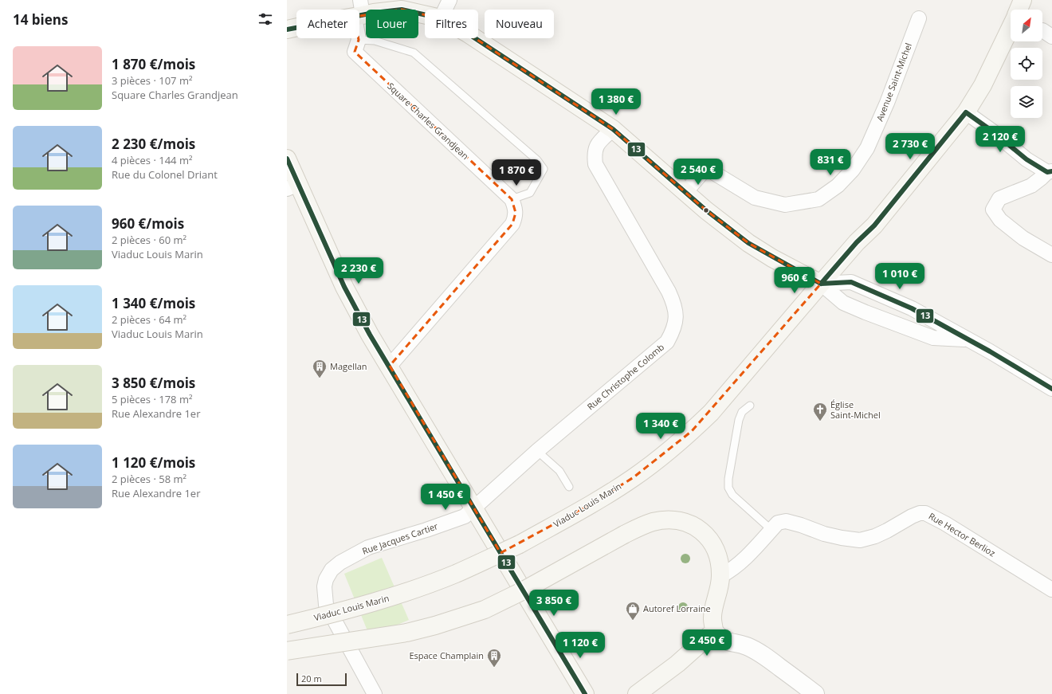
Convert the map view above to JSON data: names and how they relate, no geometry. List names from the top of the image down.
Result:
{
  "streets": {
    "main road": ["Viaduc Louis Marin"],
    "street": [
      "Avenue Saint-Michel",
      "Square Charles Grandjean",
      "Rue Christophe Colomb",
      "Rue Hector Berlioz",
      "Rue Jacques Cartier"
    ]
  },
  "crossings": [
    ["Rue Christophe Colomb", "Rue Jacques Cartier"]
  ],
  "places": {
    "building": ["Magellan", "Espace Champlain"],
    "church": ["Église Saint-Michel"],
    "shop": ["Autoref Lorraine"]
  },
  "lines": ["transit line 13"],
  "scale_bar": "20 m",
  "north": "top right",
  "page": {
    "heading": "14 biens",
    "chip": [
      "Acheter",
      "Louer",
      "Filtres",
      "Nouveau"
    ],
    "list": [
      {
        "name": "1 870 €/mois",
        "note": "3 pièces · 107 m² · Square Charles Grandjean"
      },
      {
        "name": "2 230 €/mois",
        "note": "4 pièces · 144 m² · Rue du Colonel Driant"
      },
      {
        "name": "960 €/mois",
        "note": "2 pièces · 60 m² · Viaduc Louis Marin"
      },
      {
        "name": "1 340 €/mois",
        "note": "2 pièces · 64 m² · Viaduc Louis Marin"
      },
      {
        "name": "3 850 €/mois",
        "note": "5 pièces · 178 m² · Rue Alexandre 1er"
      },
      {
        "name": "1 120 €/mois",
        "note": "2 pièces · 58 m² · Rue Alexandre 1er"
      }
    ],
    "price": [
      "1 380 €",
      "2 120 €",
      "2 730 €",
      "831 €",
      "2 540 €",
      "1 870 €",
      "2 230 €",
      "1 010 €",
      "960 €",
      "1 340 €",
      "1 450 €",
      "3 850 €",
      "2 450 €",
      "1 120 €"
    ],
    "scale": "20 m"
  }
}
